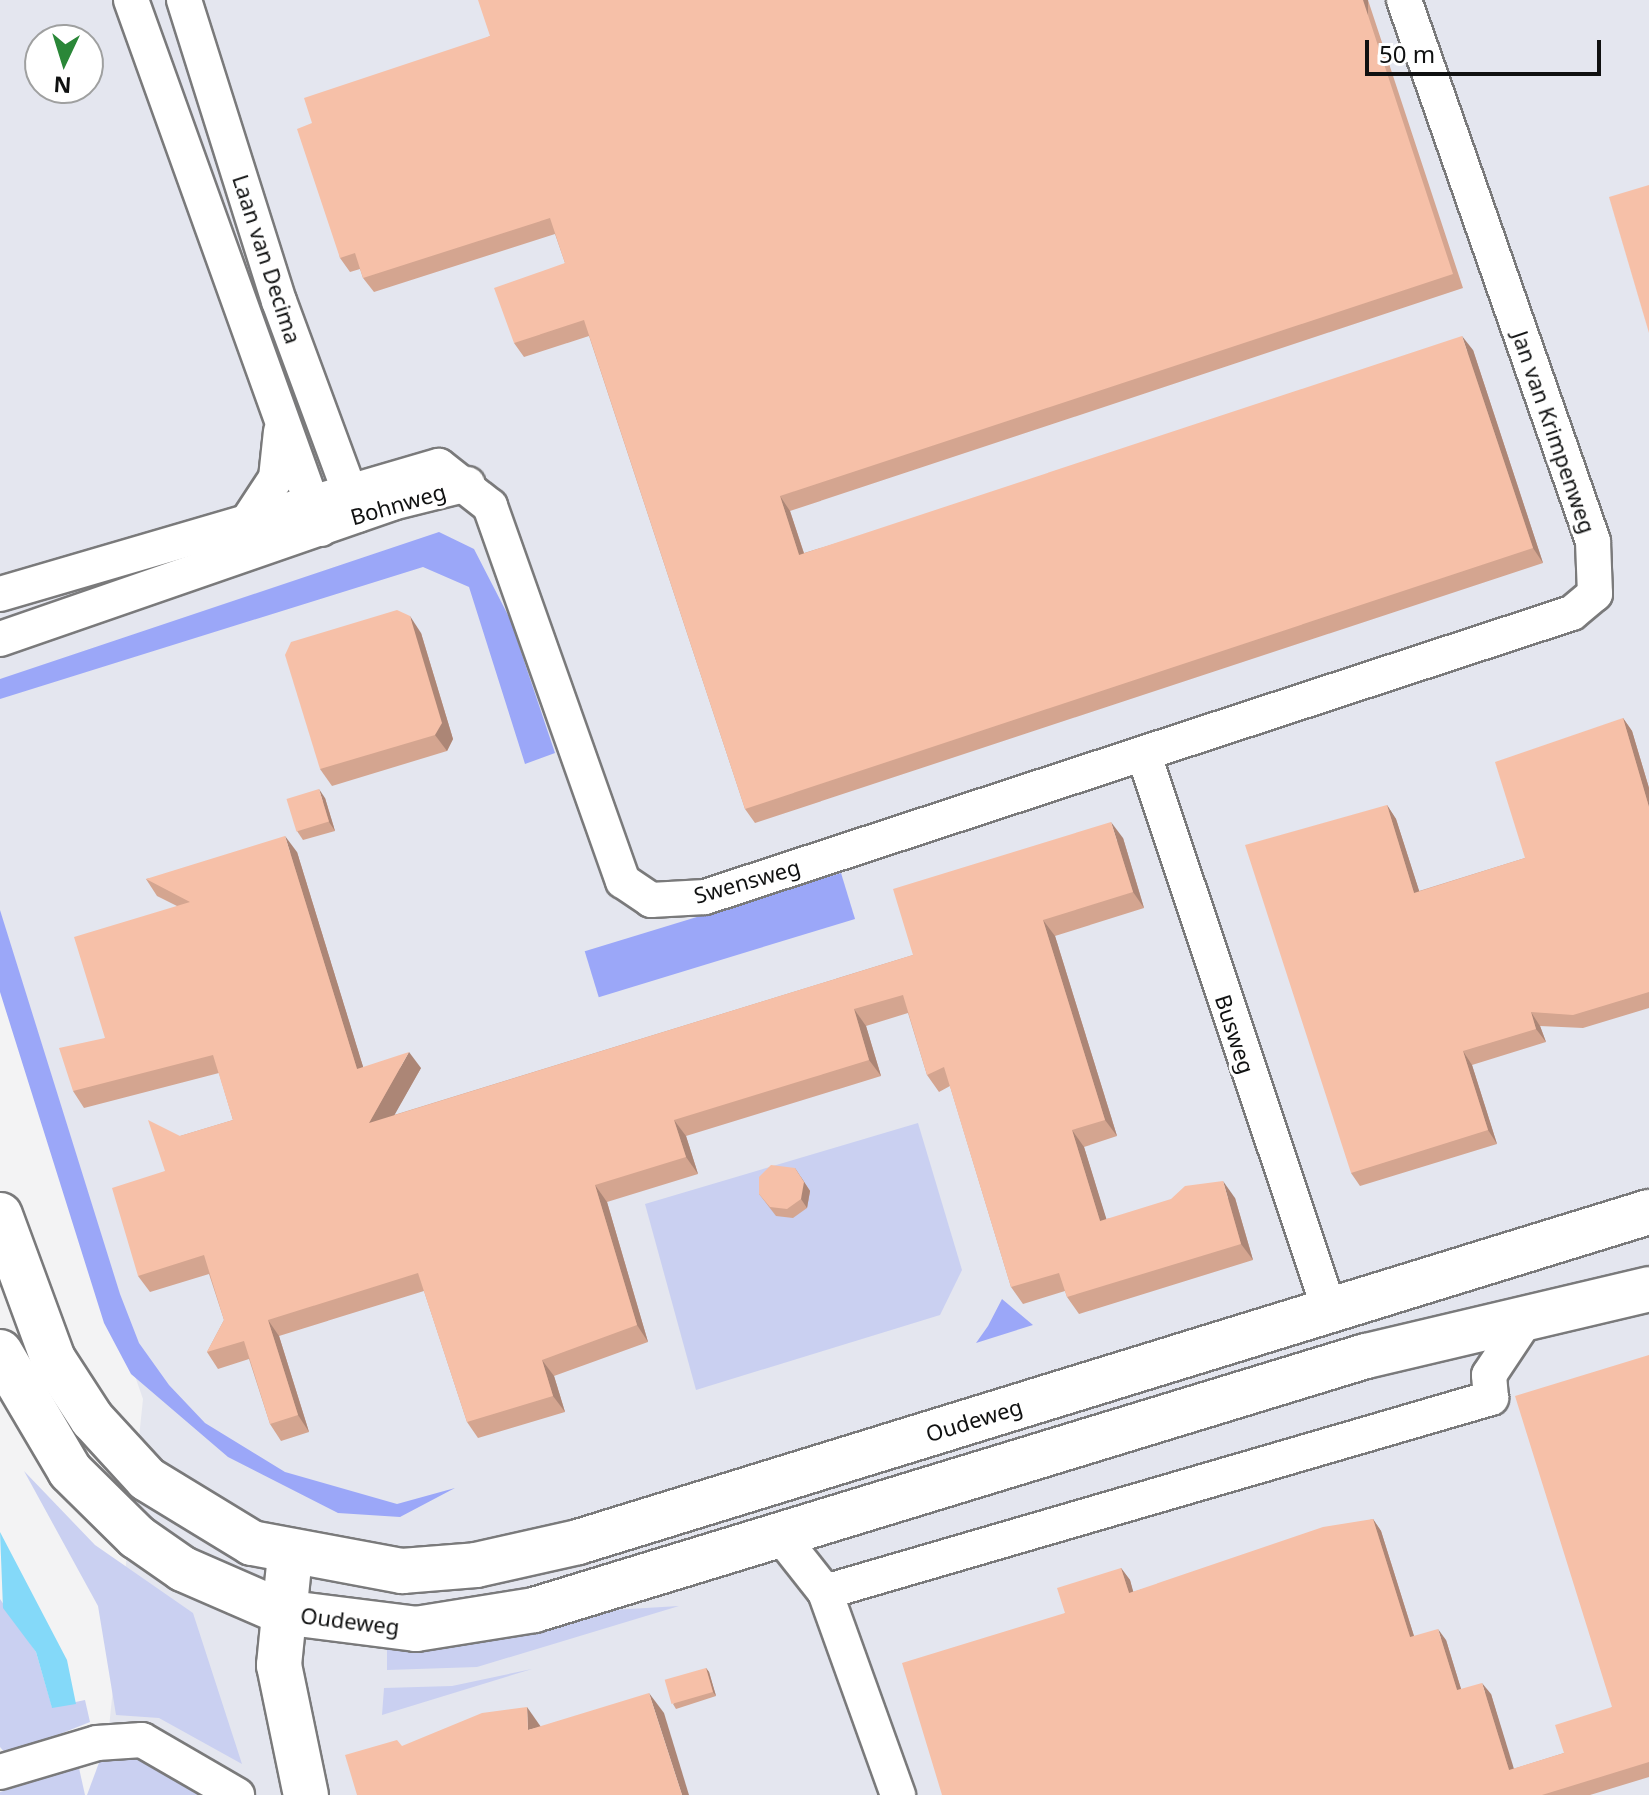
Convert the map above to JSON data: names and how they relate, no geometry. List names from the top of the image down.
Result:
{
  "streets": {
    "main road": ["Oudeweg"],
    "street": [
      "Laan van Decima",
      "Jan van Krimpenweg",
      "Bohnweg",
      "Swensweg",
      "Busweg"
    ]
  },
  "crossings": [
    ["Laan van Decima", "Bohnweg"],
    ["Jan van Krimpenweg", "Swensweg"],
    ["Jan van Krimpenweg", "Busweg"],
    ["Bohnweg", "Swensweg"],
    ["Swensweg", "Busweg"],
    ["Busweg", "Oudeweg"]
  ],
  "scale_bar": "50 m",
  "north": "bottom"
}
